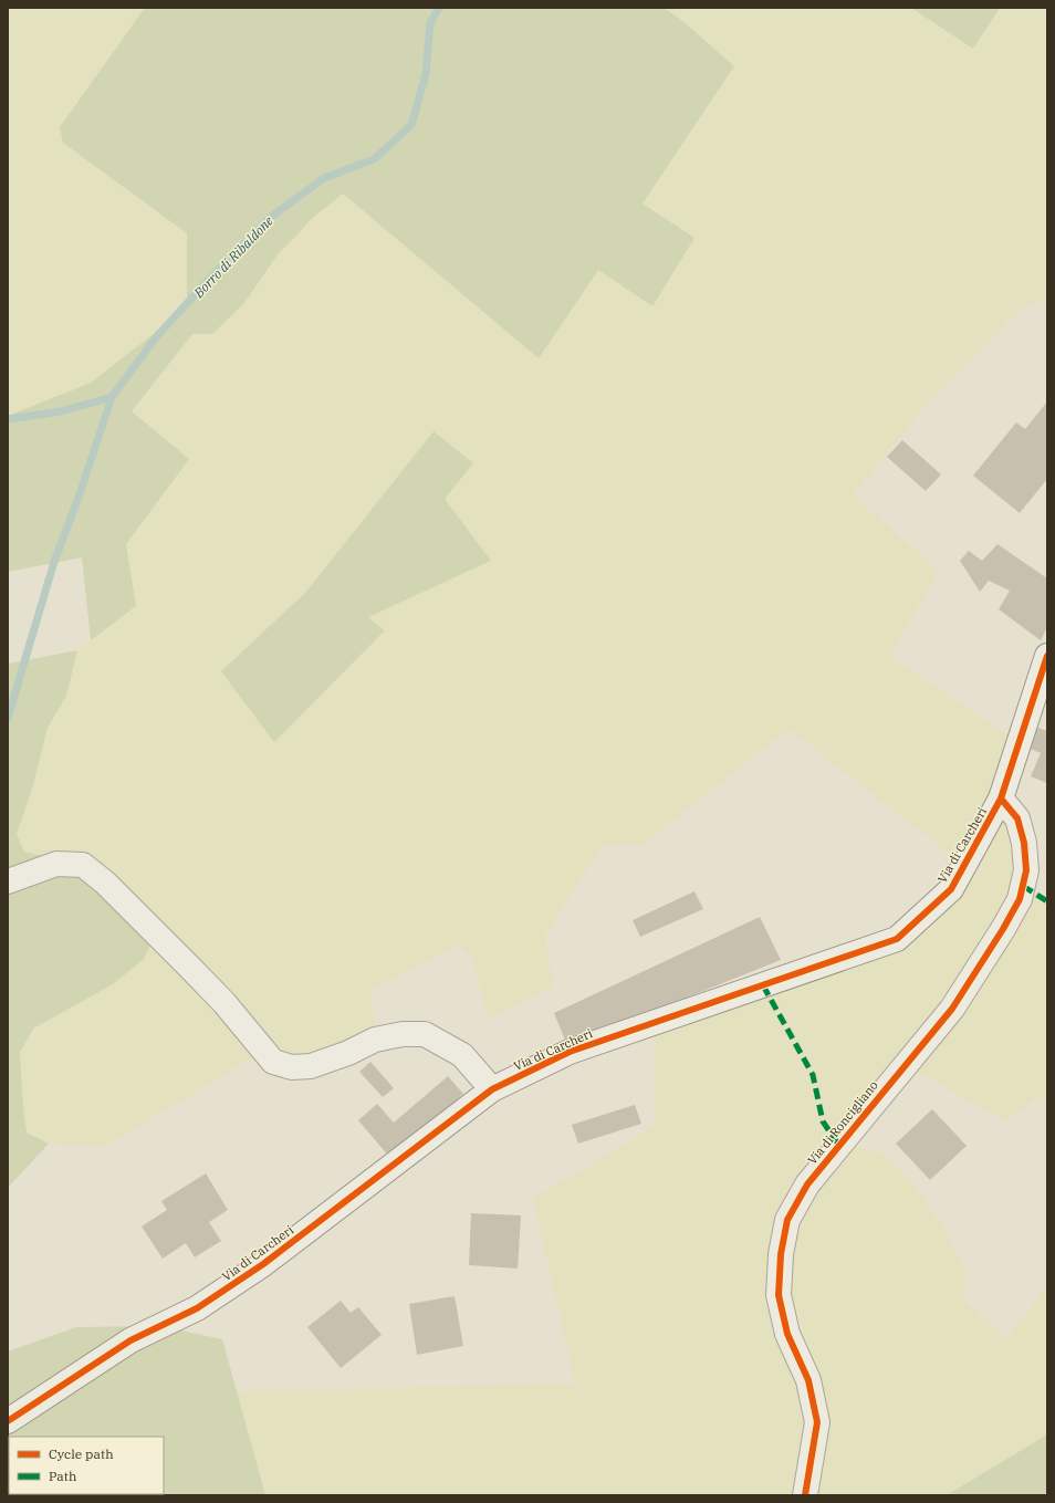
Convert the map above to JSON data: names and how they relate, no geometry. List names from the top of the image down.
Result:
{
  "streets": {
    "street": ["Via di Carcheri", "Via di Roncigliano"]
  },
  "crossings": [
    ["Via di Carcheri", "Via di Roncigliano"]
  ],
  "water": ["Borro di Ribaldone"],
  "legend": ["Cycle path", "Path"]
}
